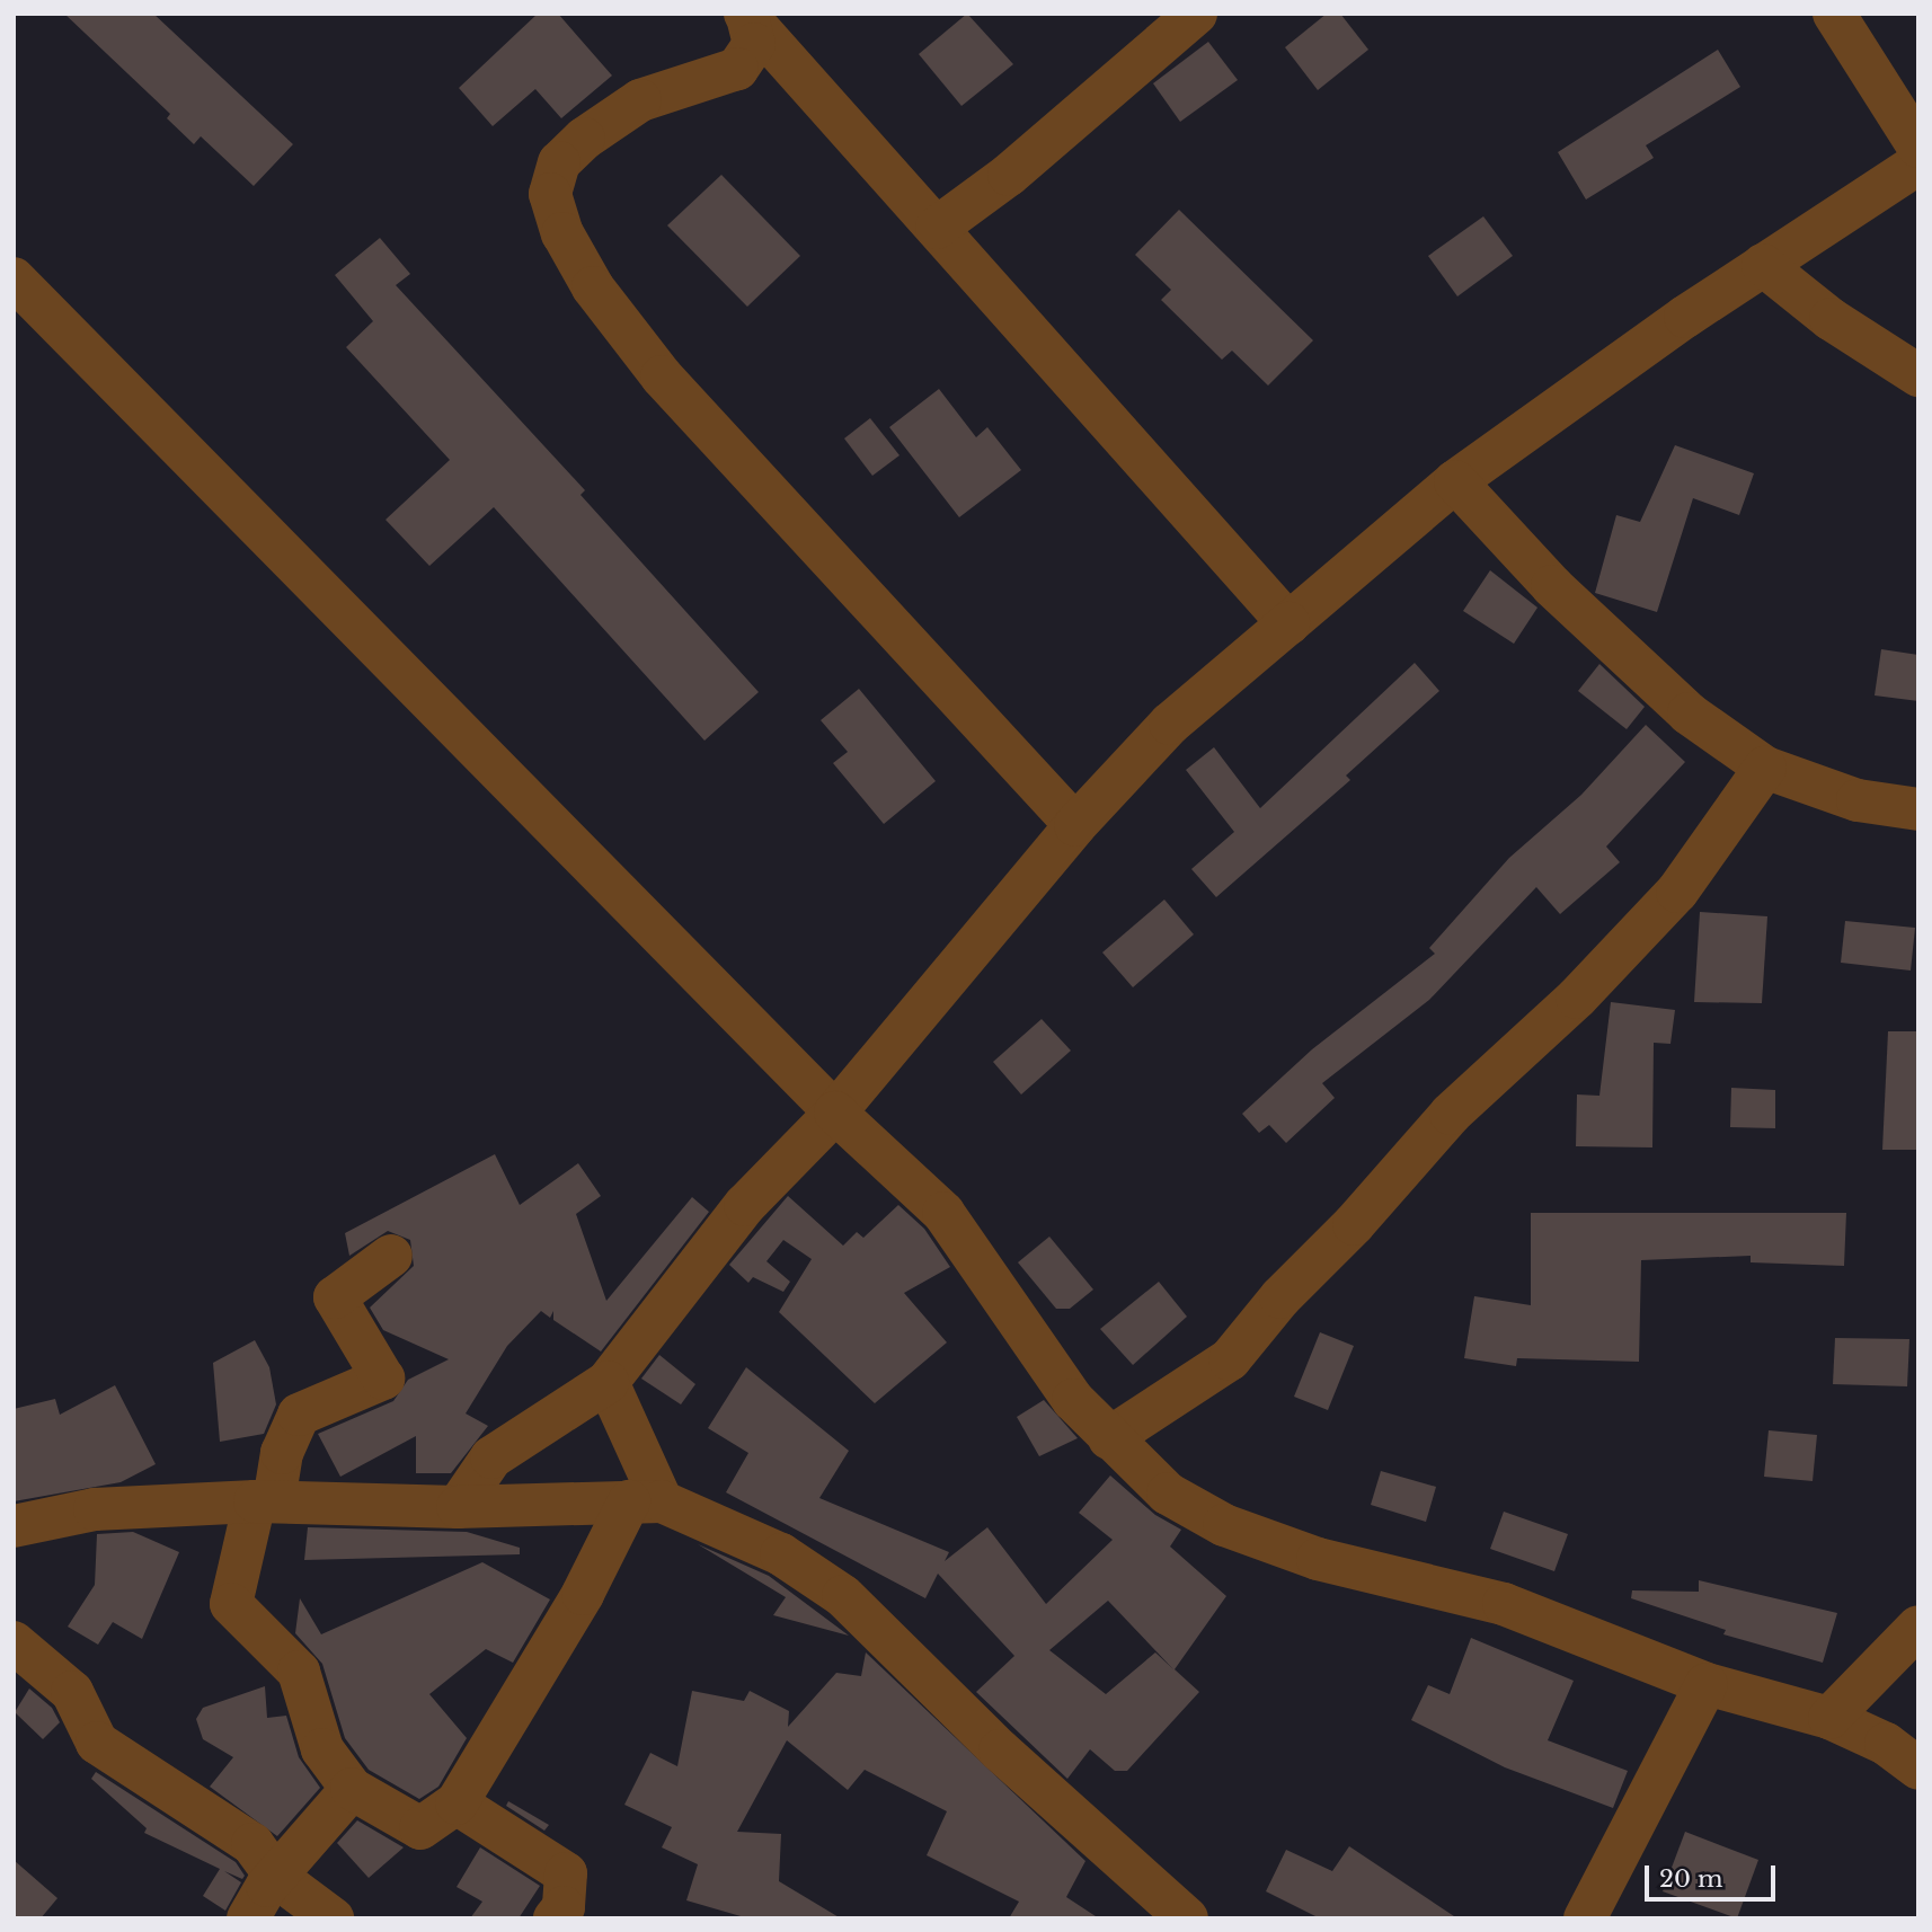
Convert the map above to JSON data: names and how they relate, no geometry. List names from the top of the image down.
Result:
{
  "scale_bar": "20 m"
}
